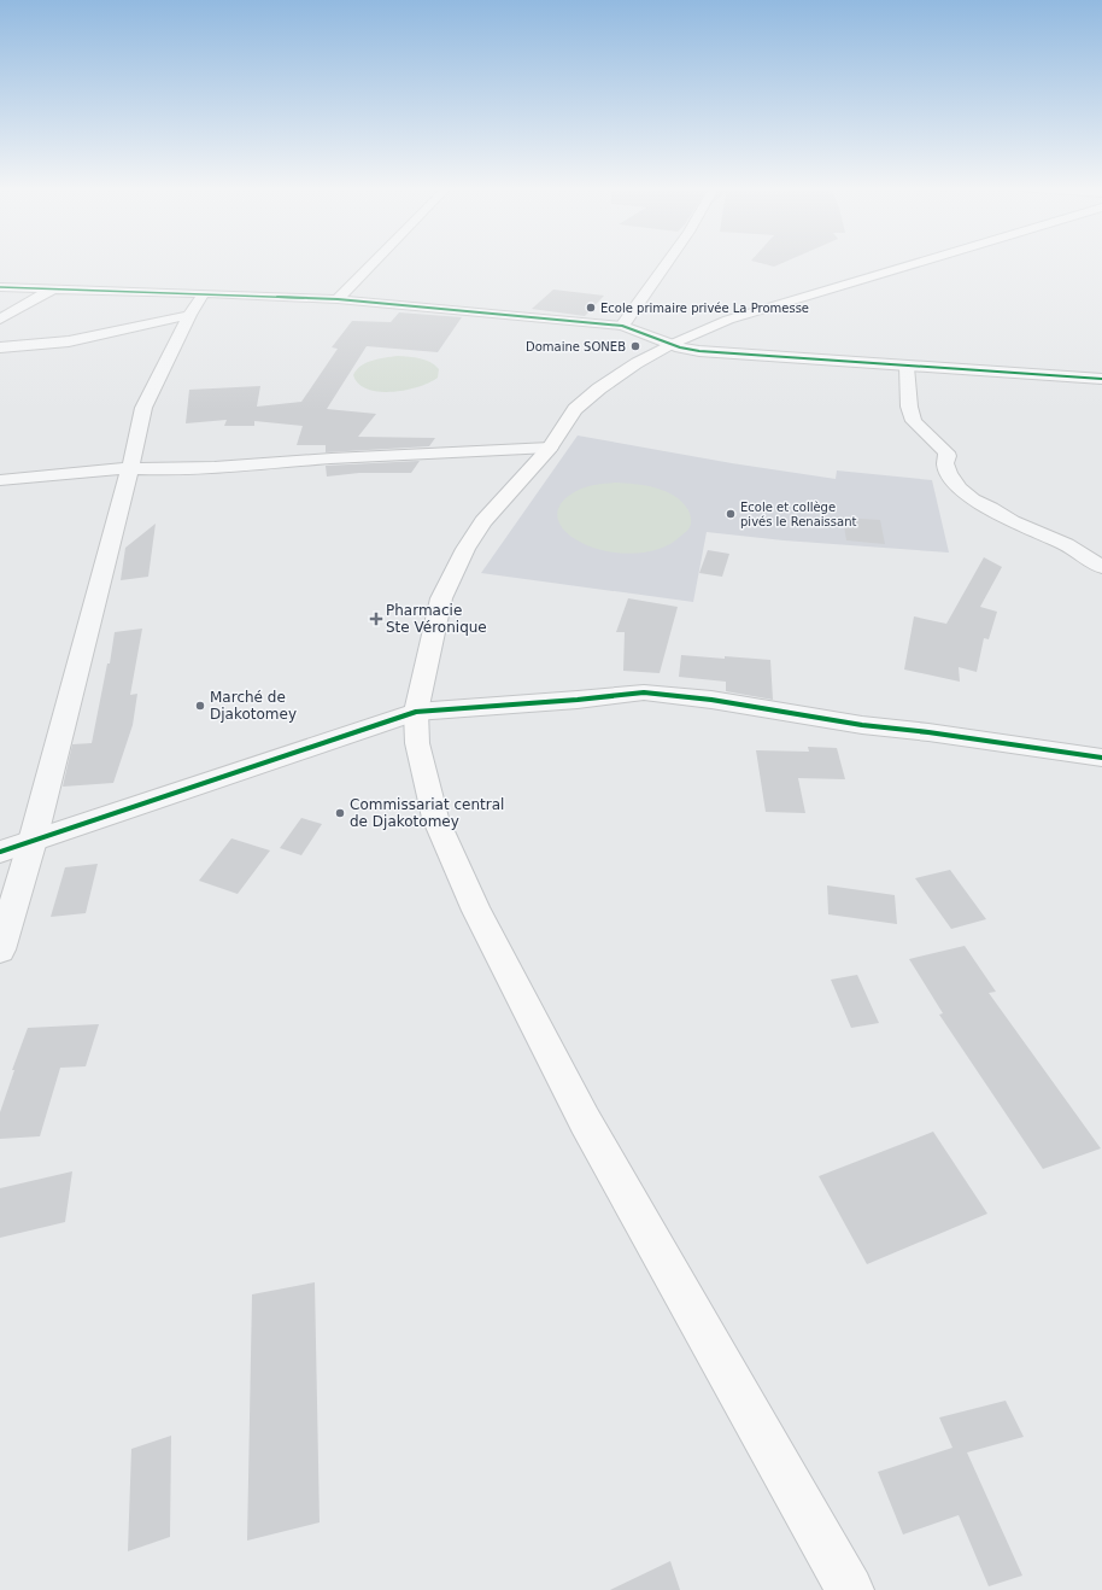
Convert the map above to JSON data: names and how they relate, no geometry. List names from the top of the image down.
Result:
{
  "places": {
    "other": [
      "Ecole primaire privée La Promesse",
      "Domaine SONEB",
      "Ecole et collège pivés le Renaissant",
      "Marché de Djakotomey",
      "Commissariat central de Djakotomey"
    ],
    "health": ["Pharmacie Ste Véronique"]
  }
}
